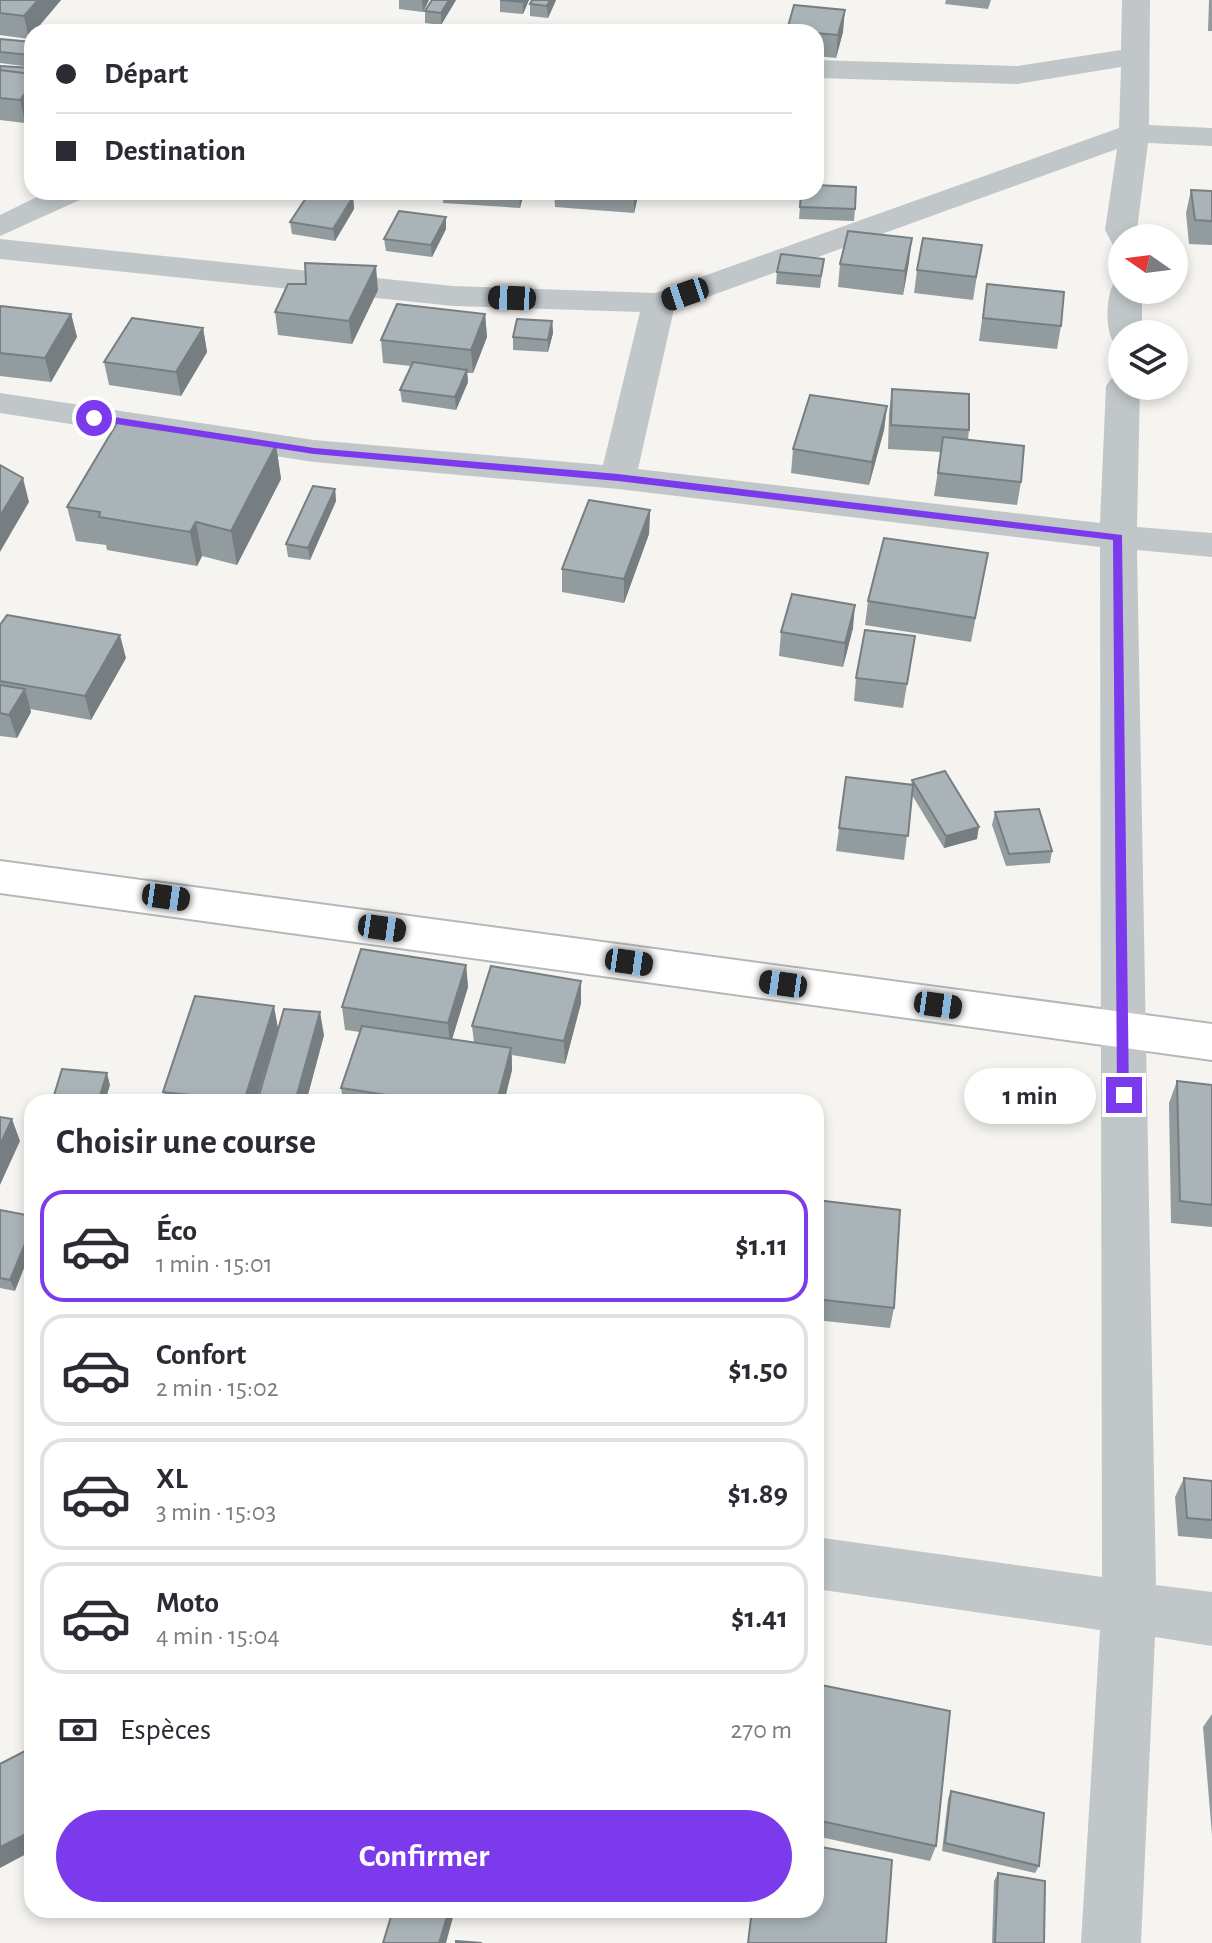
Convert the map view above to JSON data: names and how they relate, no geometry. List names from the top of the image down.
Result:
{
  "north": "left",
  "page": {
    "banner": ["Départ", "Destination"],
    "bubble": "1 min",
    "heading": "Choisir une course",
    "list": [
      {
        "name": "Éco",
        "note": "1 min · 15:01",
        "value": "$1.11"
      },
      {
        "name": "Confort",
        "note": "2 min · 15:02",
        "value": "$1.50"
      },
      {
        "name": "XL",
        "note": "3 min · 15:03",
        "value": "$1.89"
      },
      {
        "name": "Moto",
        "note": "4 min · 15:04",
        "value": "$1.41"
      }
    ],
    "pay": ["Espèces", "270 m"],
    "buttons": "Confirmer"
  }
}
